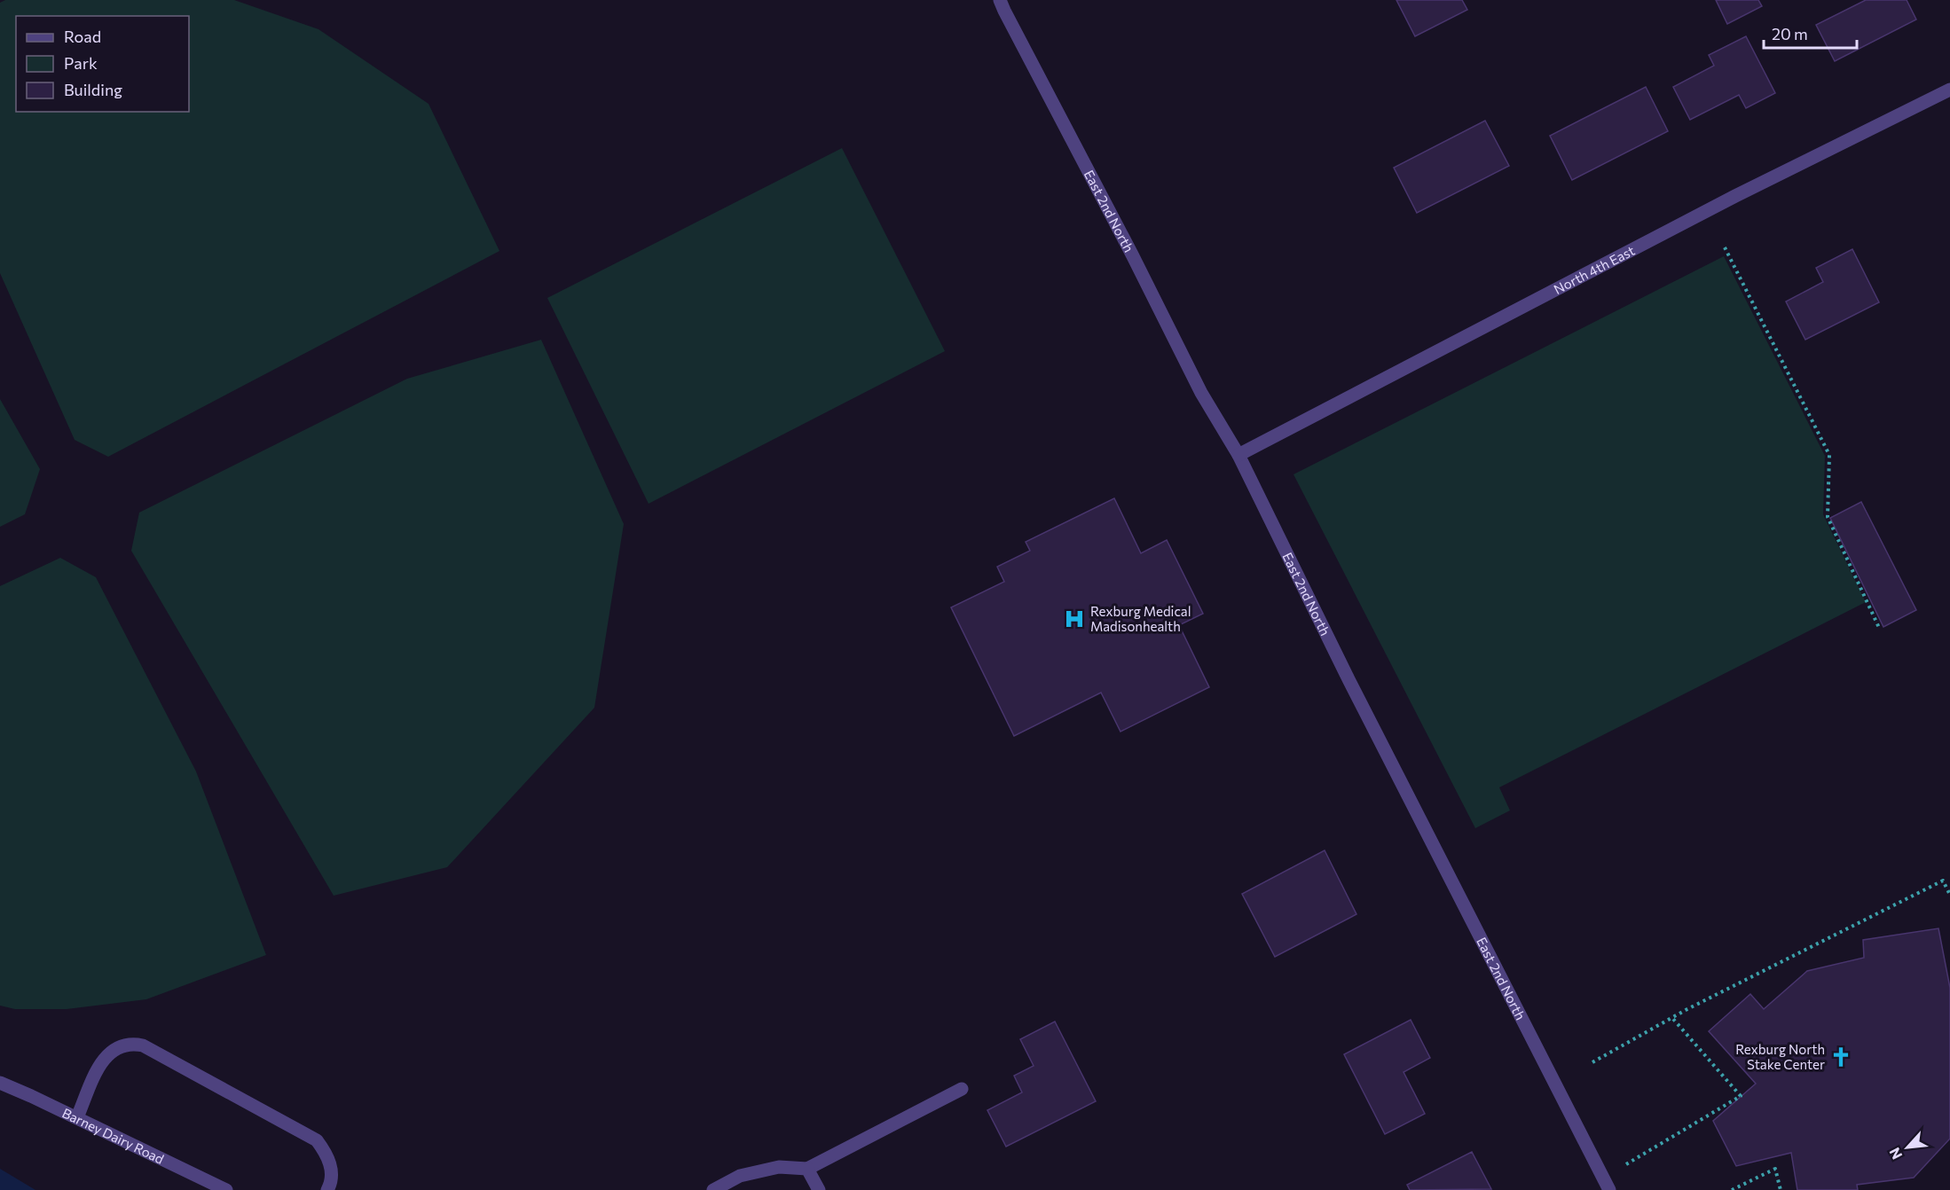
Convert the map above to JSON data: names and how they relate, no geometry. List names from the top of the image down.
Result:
{
  "streets": {
    "street": ["East 2nd North", "North 4th East", "Barney Dairy Road"]
  },
  "crossings": [
    ["East 2nd North", "North 4th East"]
  ],
  "places": {
    "hospital": ["Rexburg Medical Madisonhealth"],
    "church": ["Rexburg North Stake Center"]
  },
  "legend": ["Road", "Park", "Building"],
  "scale_bar": "20 m",
  "north": "bottom left"
}
